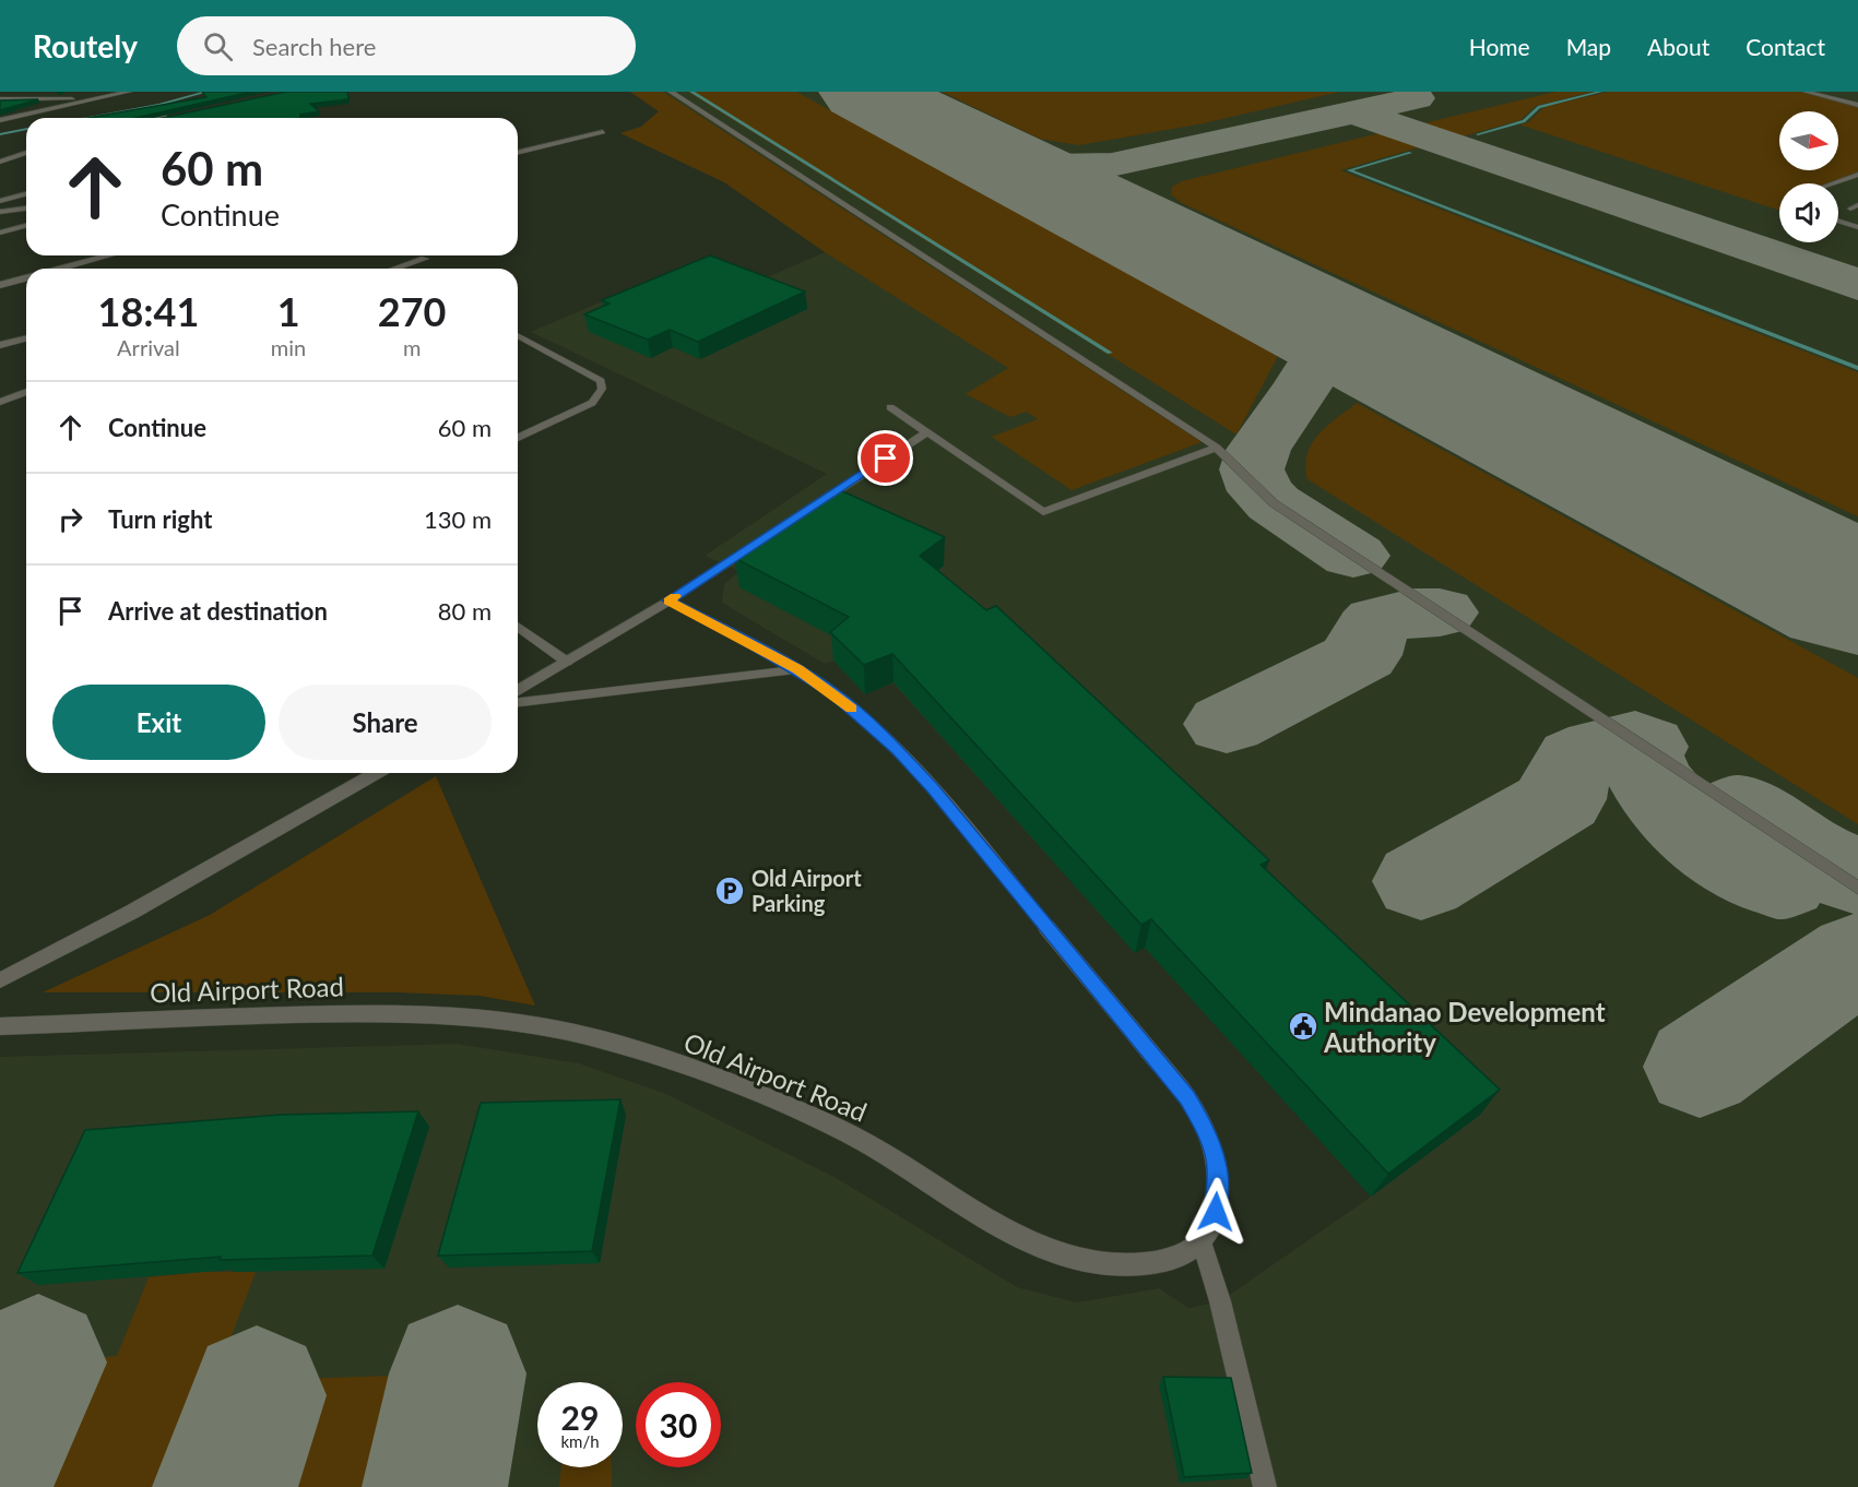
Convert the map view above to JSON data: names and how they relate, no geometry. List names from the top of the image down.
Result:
{
  "streets": {
    "street": ["Old Airport Road"]
  },
  "places": {
    "parking": ["Old Airport Parking"],
    "public building": ["Mindanao Development Authority"]
  },
  "north": "right",
  "page": {
    "header": "Routely",
    "search": "Search here",
    "nav": [
      "Home",
      "Map",
      "About",
      "Contact"
    ],
    "turn": ["60 m", "Continue"],
    "eta": [
      "18:41",
      "Arrival",
      "1",
      "min",
      "270",
      "m"
    ],
    "list": [
      {
        "name": "Continue",
        "value": "60 m"
      },
      {
        "name": "Turn right",
        "value": "130 m"
      },
      {
        "name": "Arrive at destination",
        "value": "80 m"
      }
    ],
    "buttons": ["Exit", "Share"],
    "speed": "29 km/h",
    "limit": "30"
  }
}
